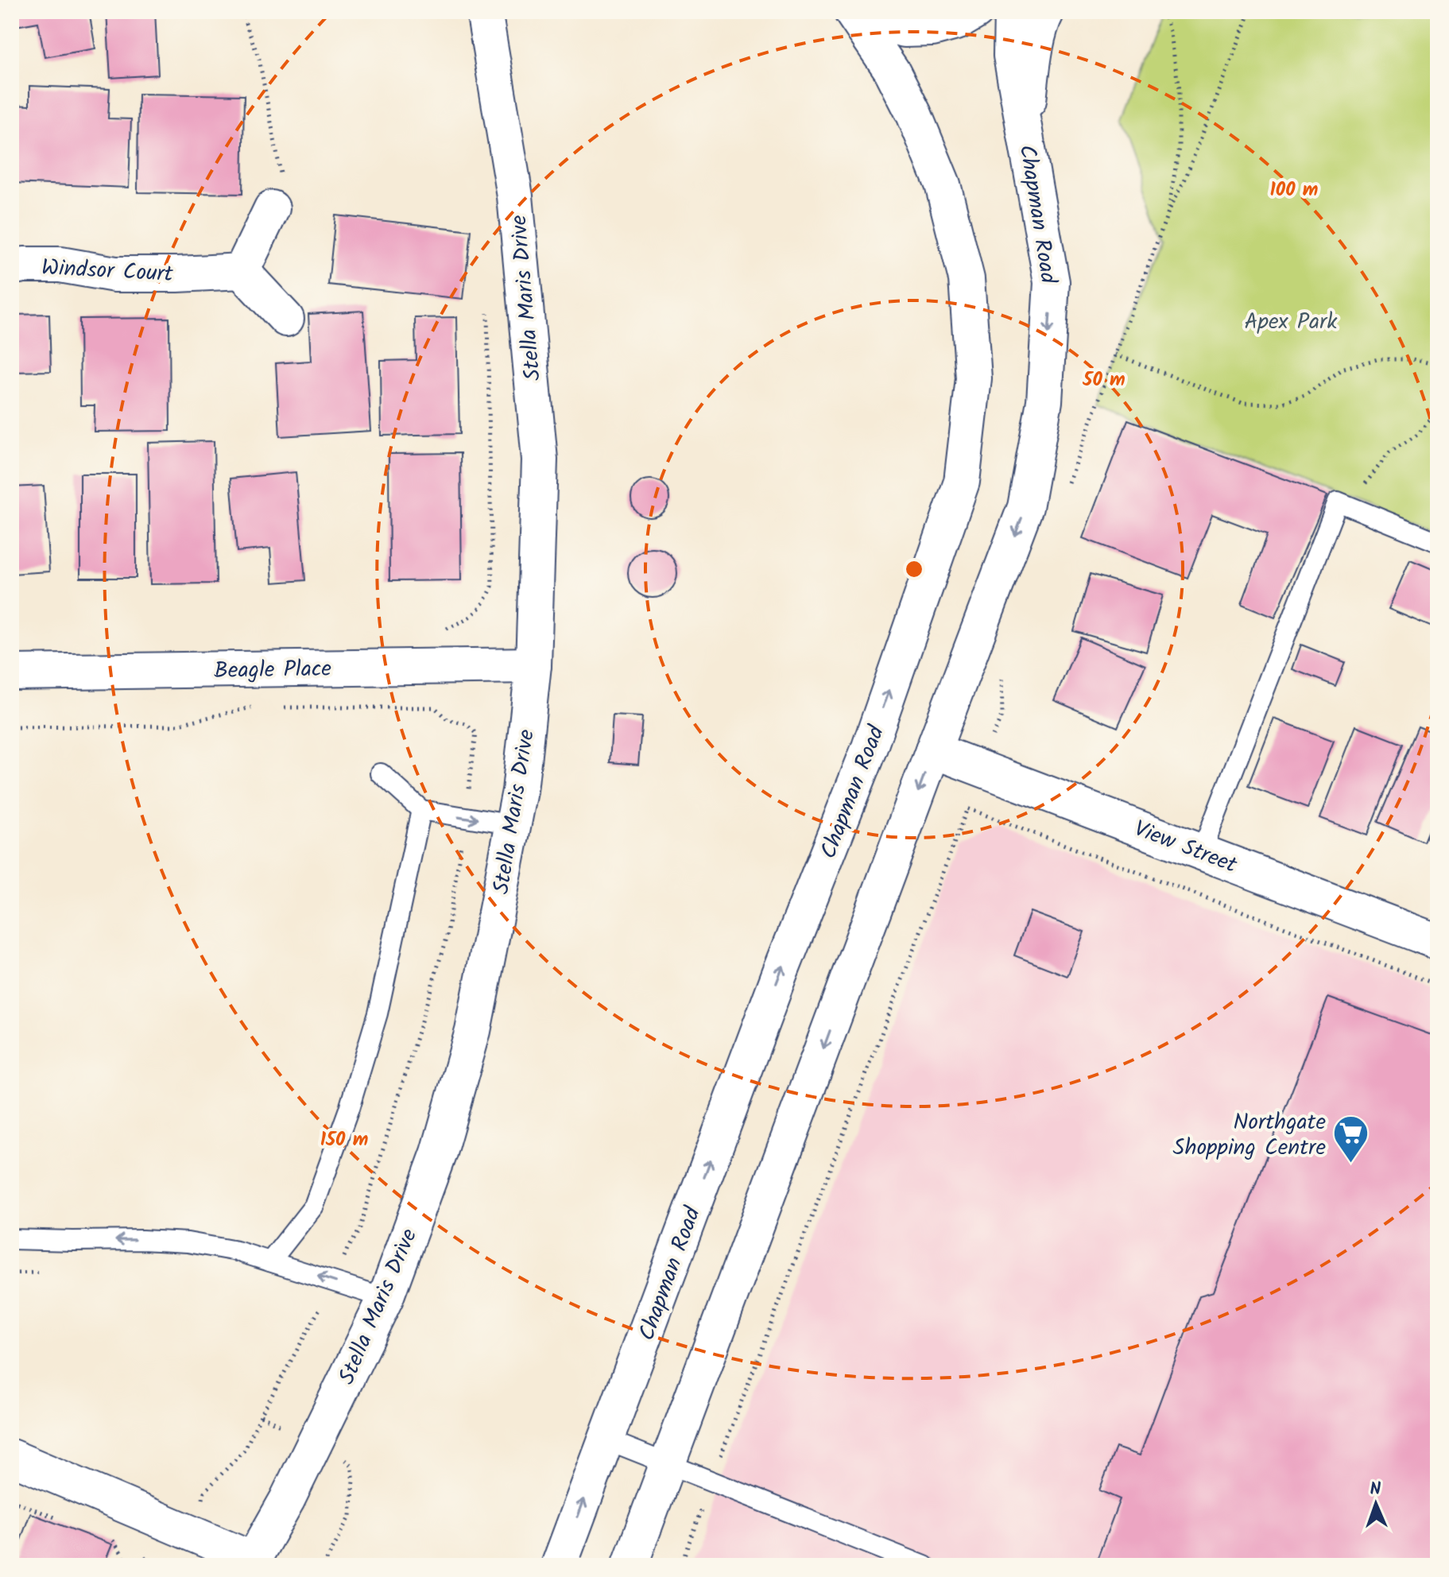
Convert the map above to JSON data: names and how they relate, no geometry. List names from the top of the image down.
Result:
{
  "streets": {
    "main road": [
      "Chapman Road",
      "Windsor Court",
      "Stella Maris Drive",
      "Beagle Place",
      "View Street"
    ]
  },
  "crossings": [
    ["Chapman Road", "View Street"],
    ["Stella Maris Drive", "Beagle Place"]
  ],
  "parks": ["Apex Park"],
  "places": {
    "supermarket": ["Northgate Shopping Centre"]
  },
  "north": "top",
  "rings": ["100 m", "50 m", "150 m"]
}
